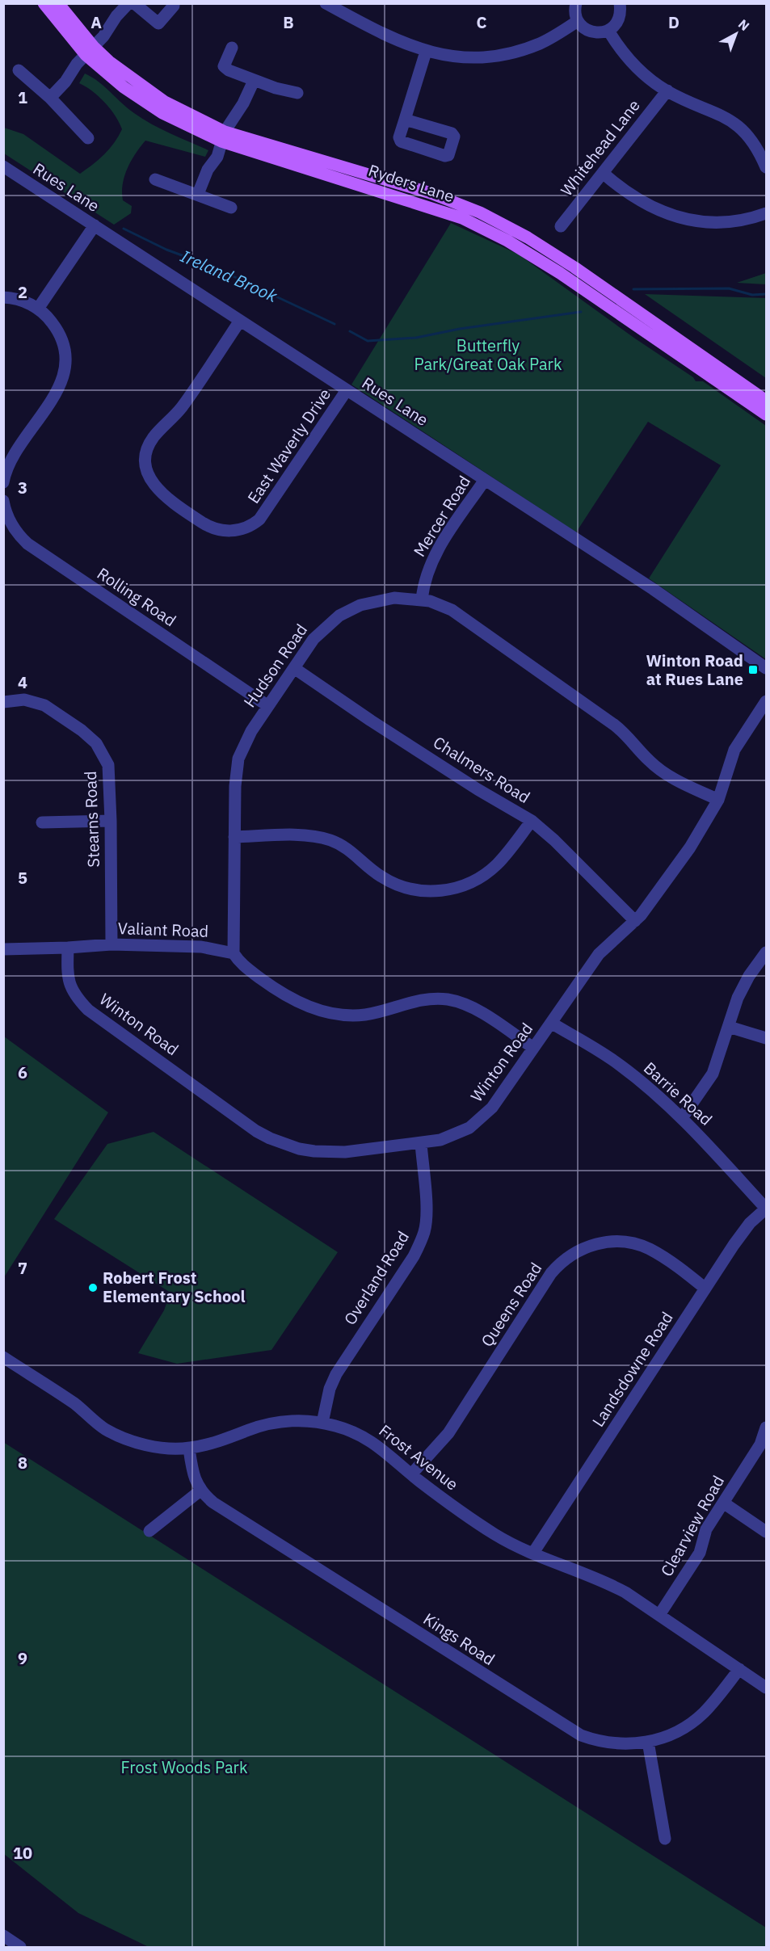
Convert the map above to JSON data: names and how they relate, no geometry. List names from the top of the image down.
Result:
{
  "streets": {
    "main road": ["Ryders Lane"],
    "street": [
      "Whitehead Lane",
      "Rues Lane",
      "East Waverly Drive",
      "Mercer Road",
      "Rolling Road",
      "Hudson Road",
      "Chalmers Road",
      "Stearns Road",
      "Valiant Road",
      "Winton Road",
      "Barrie Road",
      "Overland Road",
      "Queens Road",
      "Landsdowne Road",
      "Frost Avenue",
      "Clearview Road",
      "Kings Road"
    ]
  },
  "crossings": [
    ["Rues Lane", "East Waverly Drive"],
    ["Rues Lane", "Mercer Road"],
    ["Mercer Road", "Hudson Road"],
    ["Rolling Road", "Hudson Road"],
    ["Hudson Road", "Chalmers Road"],
    ["Hudson Road", "Valiant Road"],
    ["Hudson Road", "Winton Road"],
    ["Chalmers Road", "Winton Road"],
    ["Stearns Road", "Valiant Road"],
    ["Valiant Road", "Winton Road"],
    ["Winton Road", "Barrie Road"],
    ["Winton Road", "Overland Road"],
    ["Barrie Road", "Landsdowne Road"],
    ["Overland Road", "Frost Avenue"],
    ["Queens Road", "Landsdowne Road"],
    ["Queens Road", "Frost Avenue"],
    ["Landsdowne Road", "Frost Avenue"],
    ["Frost Avenue", "Clearview Road"],
    ["Frost Avenue", "Kings Road"]
  ],
  "water": ["Ireland Brook"],
  "parks": ["Butterfly Park/Great Oak Park", "Frost Woods Park"],
  "places": {
    "transit": ["Winton Road at Rues Lane"],
    "other": ["Robert Frost Elementary School"]
  },
  "north": "top right",
  "grid": {
    "columns": [
      "A",
      "B",
      "C",
      "D"
    ],
    "rows": [
      "1",
      "2",
      "3",
      "4",
      "5",
      "6",
      "7",
      "8",
      "9",
      "10"
    ]
  }
}
